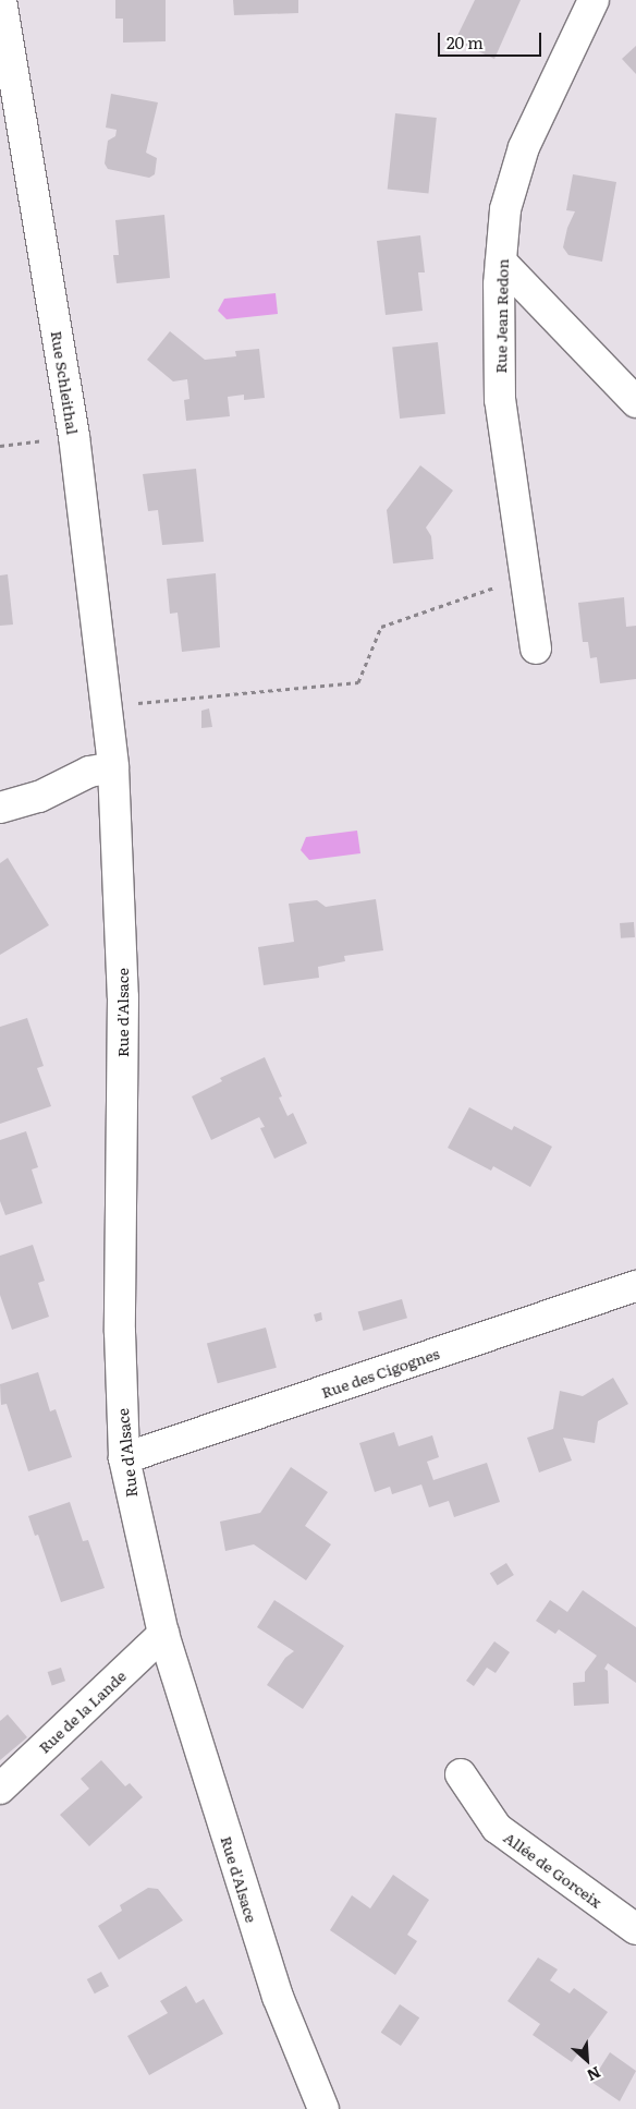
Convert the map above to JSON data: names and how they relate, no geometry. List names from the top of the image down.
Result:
{
  "streets": {
    "street": [
      "Rue Jean Redon",
      "Rue Schleithal",
      "Rue d'Alsace",
      "Rue des Cigognes",
      "Rue de la Lande",
      "Allée de Gorceix"
    ]
  },
  "crossings": [
    ["Rue Schleithal", "Rue d'Alsace"],
    ["Rue d'Alsace", "Rue des Cigognes"],
    ["Rue d'Alsace", "Rue de la Lande"]
  ],
  "scale_bar": "20 m",
  "north": "bottom right"
}
